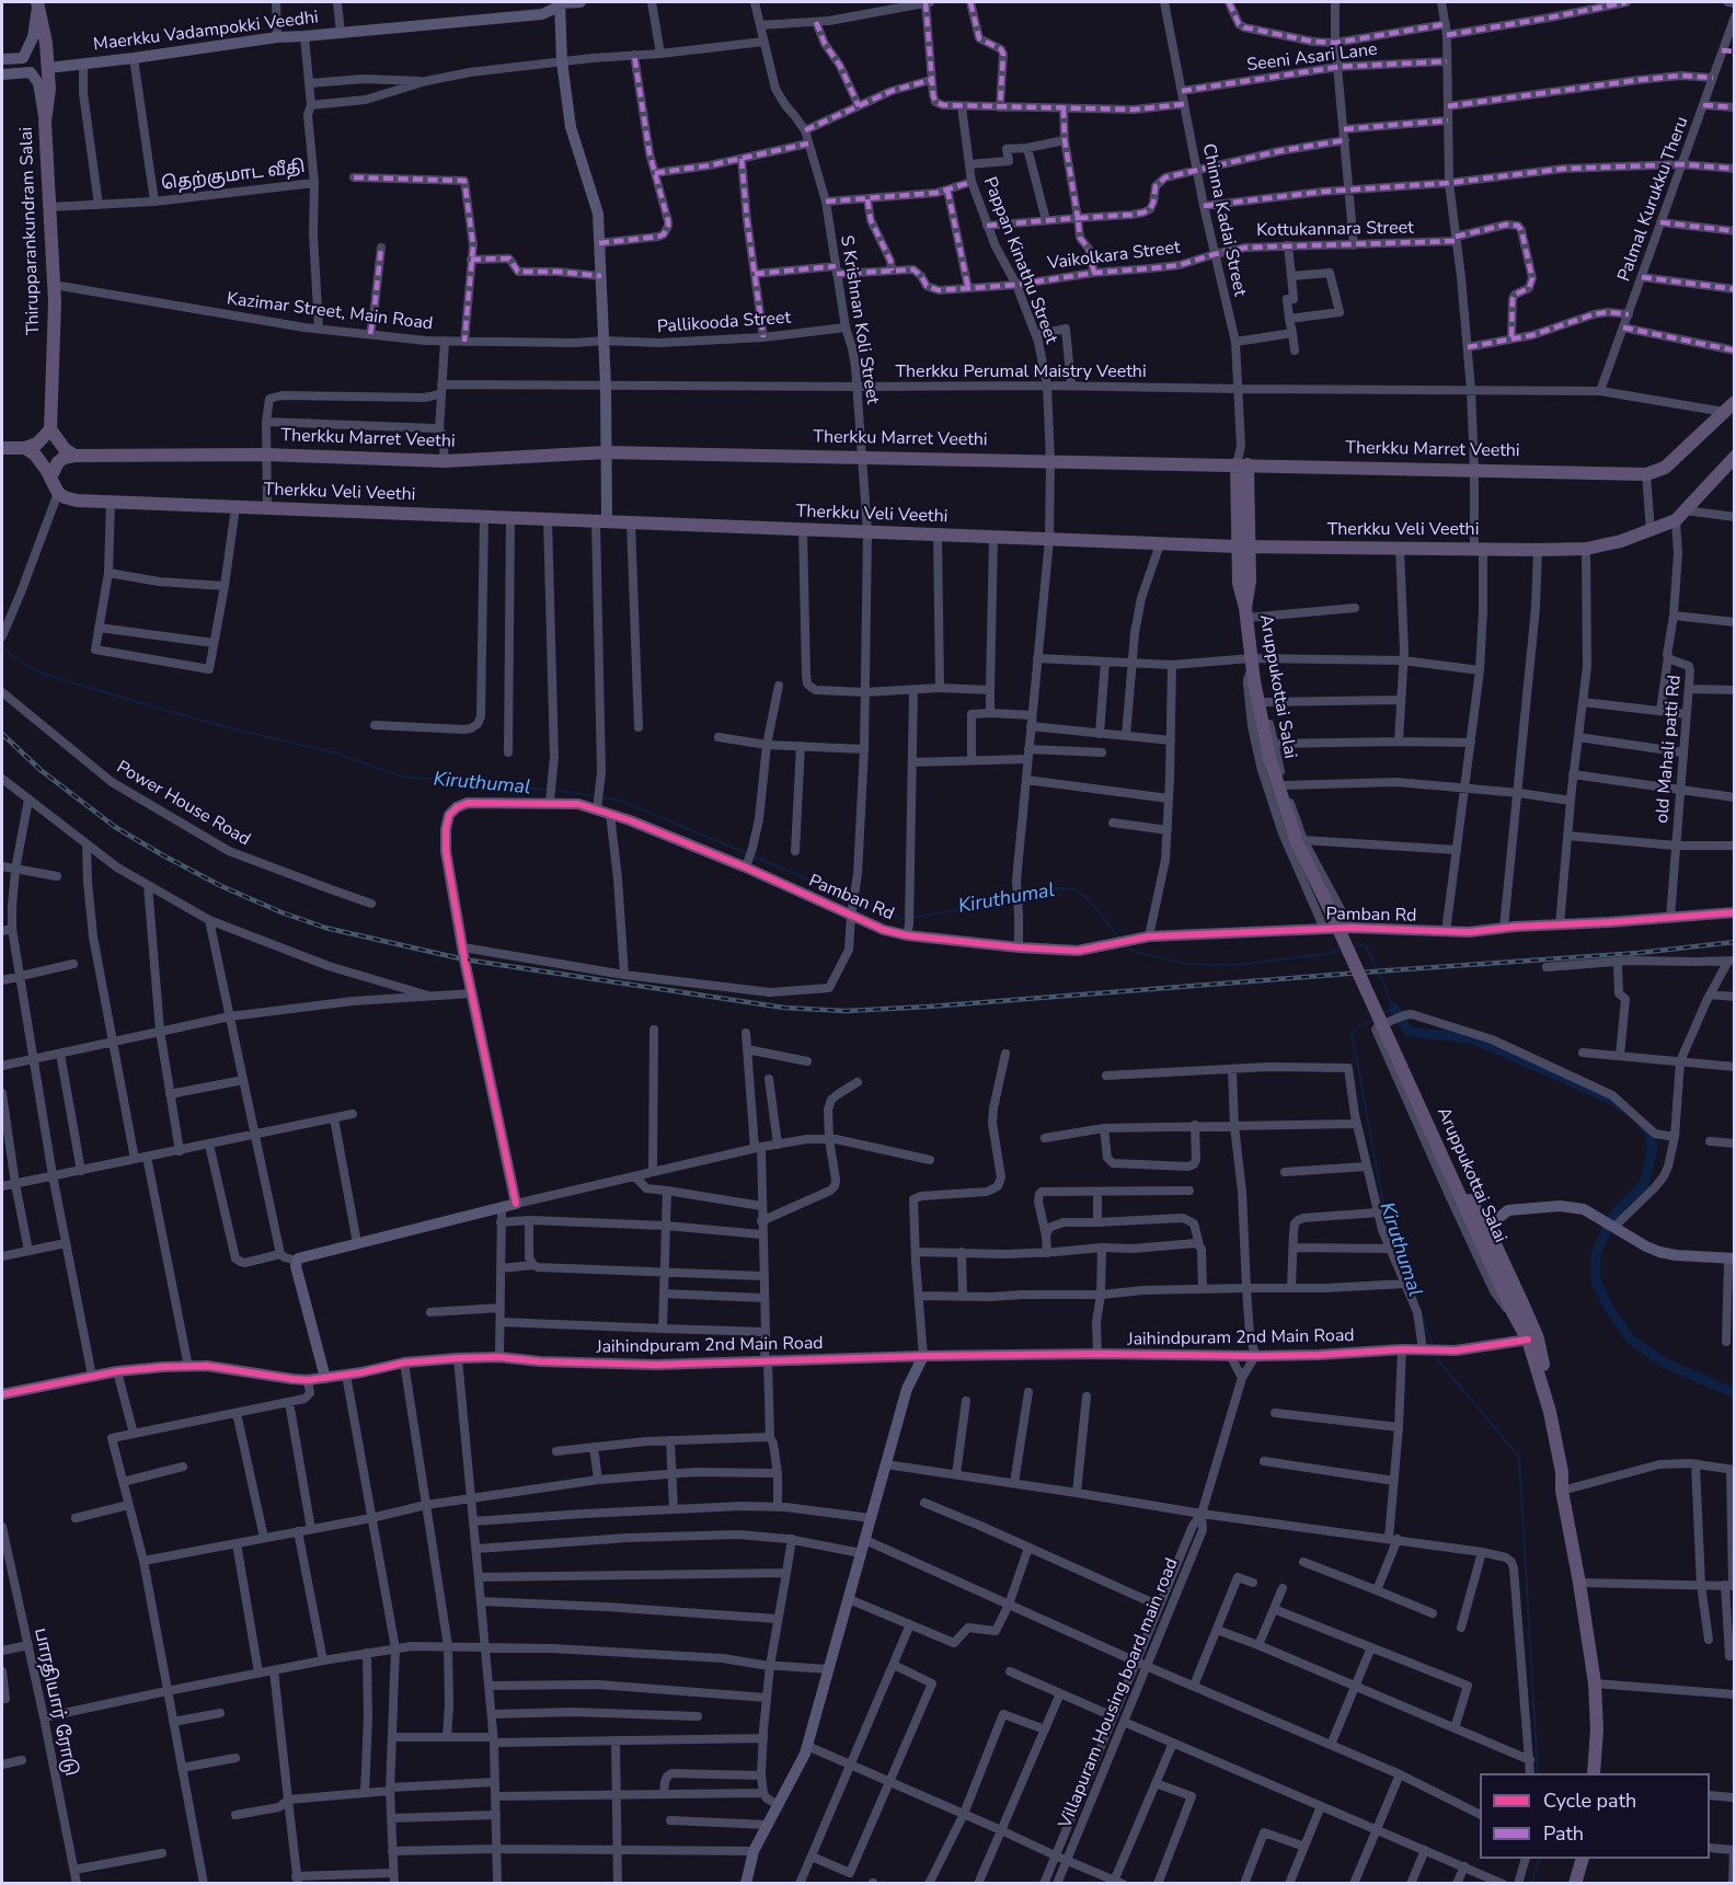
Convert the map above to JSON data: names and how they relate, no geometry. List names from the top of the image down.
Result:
{
  "streets": {
    "main road": [
      "Thirupparankundram Salai",
      "Therkku Marret Veethi",
      "Therkku Veli Veethi",
      "Aruppukottai Salai"
    ],
    "street": [
      "Maerkku Vadampokki Veedhi",
      "Seeni Asari Lane",
      "தெற்குமாட வீதி",
      "Palmal Kurukku Theru",
      "Chinna Kadai Street",
      "Kottukannara Street",
      "Vaikolkara Street",
      "Pappan Kinathu Street",
      "Kazimar Street, Main Road",
      "S Krishnan Koli Street",
      "Pallikooda Street",
      "Therkku Perumal Maistry Veethi",
      "old Mahali patti Rd",
      "Power House Road",
      "Pamban Rd",
      "Jaihindpuram 2nd Main Road",
      "Villapuram Housing board main road",
      "பாரதியார் ரோடு"
    ]
  },
  "crossings": [
    ["Maerkku Vadampokki Veedhi", "தெற்குமாட வீதி"],
    ["Maerkku Vadampokki Veedhi", "Thirupparankundram Salai"],
    ["Seeni Asari Lane", "Chinna Kadai Street"],
    ["தெற்குமாட வீதி", "Thirupparankundram Salai"],
    ["Palmal Kurukku Theru", "Therkku Perumal Maistry Veethi"],
    ["Chinna Kadai Street", "Kottukannara Street"],
    ["Chinna Kadai Street", "Vaikolkara Street"],
    ["Chinna Kadai Street", "Therkku Perumal Maistry Veethi"],
    ["Chinna Kadai Street", "Therkku Marret Veethi"],
    ["Chinna Kadai Street", "Aruppukottai Salai"],
    ["Kottukannara Street", "Vaikolkara Street"],
    ["Thirupparankundram Salai", "Kazimar Street, Main Road"],
    ["Vaikolkara Street", "Pappan Kinathu Street"],
    ["Vaikolkara Street", "S Krishnan Koli Street"],
    ["Pappan Kinathu Street", "Therkku Perumal Maistry Veethi"],
    ["Pappan Kinathu Street", "Therkku Marret Veethi"],
    ["Pappan Kinathu Street", "Therkku Veli Veethi"],
    ["Pappan Kinathu Street", "Pamban Rd"],
    ["Kazimar Street, Main Road", "Pallikooda Street"],
    ["S Krishnan Koli Street", "Pallikooda Street"],
    ["S Krishnan Koli Street", "Therkku Perumal Maistry Veethi"],
    ["S Krishnan Koli Street", "Therkku Marret Veethi"],
    ["S Krishnan Koli Street", "Therkku Veli Veethi"],
    ["S Krishnan Koli Street", "Pamban Rd"],
    ["Therkku Marret Veethi", "Aruppukottai Salai"],
    ["Therkku Veli Veethi", "Aruppukottai Salai"],
    ["Therkku Veli Veethi", "old Mahali patti Rd"],
    ["Aruppukottai Salai", "Jaihindpuram 2nd Main Road"],
    ["old Mahali patti Rd", "Pamban Rd"],
    ["Jaihindpuram 2nd Main Road", "Villapuram Housing board main road"]
  ],
  "water": ["Kiruthumal"],
  "legend": ["Cycle path", "Path"]
}
